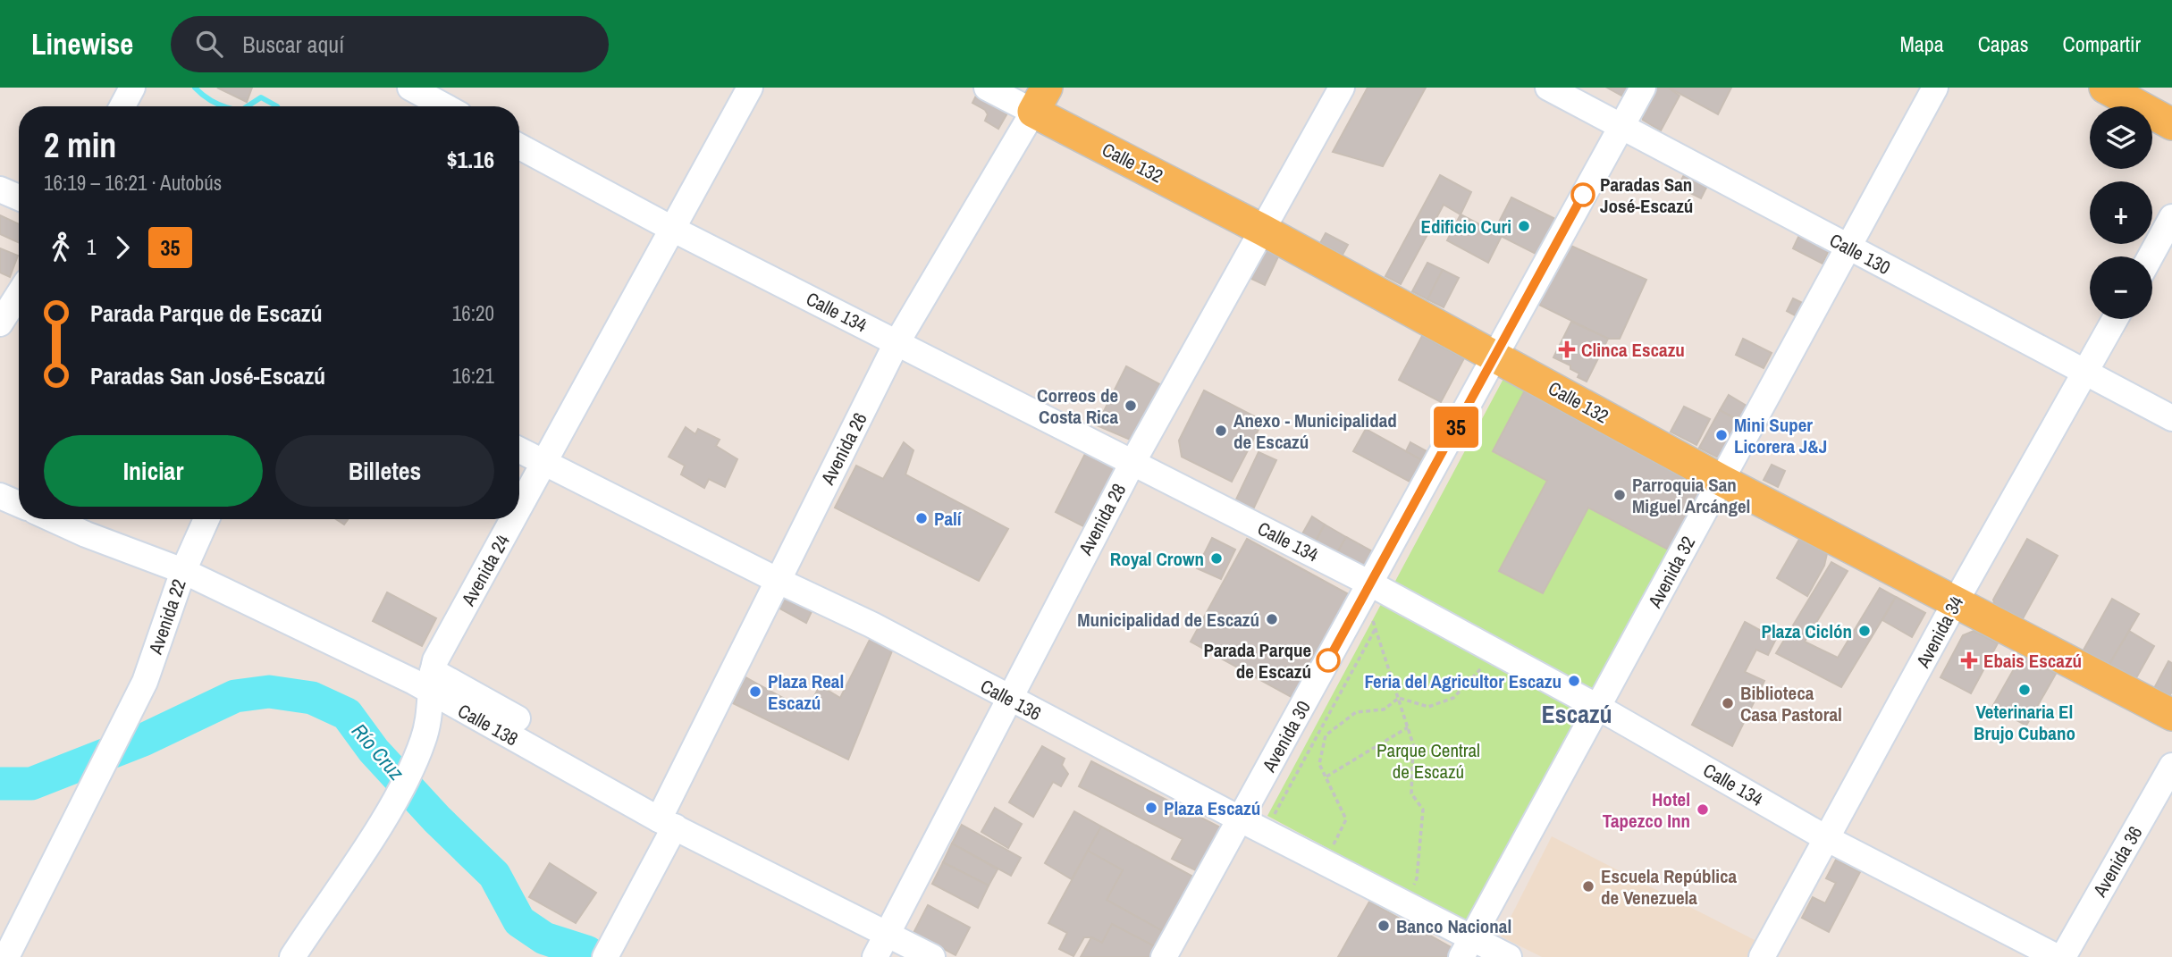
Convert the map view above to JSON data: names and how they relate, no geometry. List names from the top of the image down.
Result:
{
  "streets": {
    "main road": ["Calle 132"],
    "street": [
      "Calle 130",
      "Calle 134",
      "Avenida 26",
      "Avenida 28",
      "Avenida 24",
      "Avenida 32",
      "Avenida 22",
      "Avenida 34",
      "Calle 136",
      "Calle 138",
      "Avenida 30",
      "Avenida 36"
    ]
  },
  "crossings": [
    ["Calle 132", "Avenida 26"],
    ["Calle 132", "Avenida 28"],
    ["Calle 132", "Avenida 32"],
    ["Calle 132", "Avenida 34"],
    ["Calle 132", "Avenida 30"],
    ["Calle 130", "Avenida 32"],
    ["Calle 130", "Avenida 34"],
    ["Calle 130", "Avenida 30"],
    ["Calle 134", "Avenida 26"],
    ["Calle 134", "Avenida 28"],
    ["Calle 134", "Avenida 24"],
    ["Calle 134", "Avenida 32"],
    ["Calle 134", "Avenida 34"],
    ["Calle 134", "Avenida 30"],
    ["Avenida 26", "Calle 136"],
    ["Avenida 26", "Calle 138"],
    ["Avenida 28", "Calle 136"],
    ["Avenida 28", "Calle 138"],
    ["Avenida 24", "Calle 136"],
    ["Avenida 24", "Calle 138"],
    ["Avenida 32", "Calle 136"],
    ["Avenida 22", "Calle 138"],
    ["Calle 136", "Avenida 30"]
  ],
  "districts": ["Escazú"],
  "water": ["Río Cruz"],
  "parks": ["Parque Central de Escazú"],
  "places": {
    "other": [
      "Paradas San José-Escazú",
      "Edificio Curi",
      "Correos de Costa Rica",
      "Anexo - Municipalidad de Escazú",
      "Mini Super Licorera J&J",
      "Parroquia San Miguel Arcángel",
      "Palí",
      "Royal Crown",
      "Municipalidad de Escazú",
      "Plaza Ciclón",
      "Parada Parque de Escazú",
      "Feria del Agricultor Escazu",
      "Veterinaria El Brujo Cubano",
      "Plaza Real Escazú",
      "Biblioteca Casa Pastoral",
      "Plaza Escazú",
      "Hotel Tapezco Inn",
      "Escuela República de Venezuela",
      "Banco Nacional"
    ],
    "health": ["Clinca Escazu", "Ebais Escazú"]
  },
  "lines": ["bus line 35"],
  "page": {
    "header": "Linewise",
    "search": "Buscar aquí",
    "nav": ["Mapa", "Capas", "Compartir"],
    "on_map": "35",
    "map_buttons": ["+", "−"],
    "heading": ["2 min", "16:19 – 16:21 · Autobús", "$1.16"],
    "legs": ["1", "35"],
    "list": [
      {
        "name": "Parada Parque de Escazú",
        "value": "16:20"
      },
      {
        "name": "Paradas San José-Escazú",
        "value": "16:21"
      }
    ],
    "buttons": ["Iniciar", "Billetes"]
  }
}
